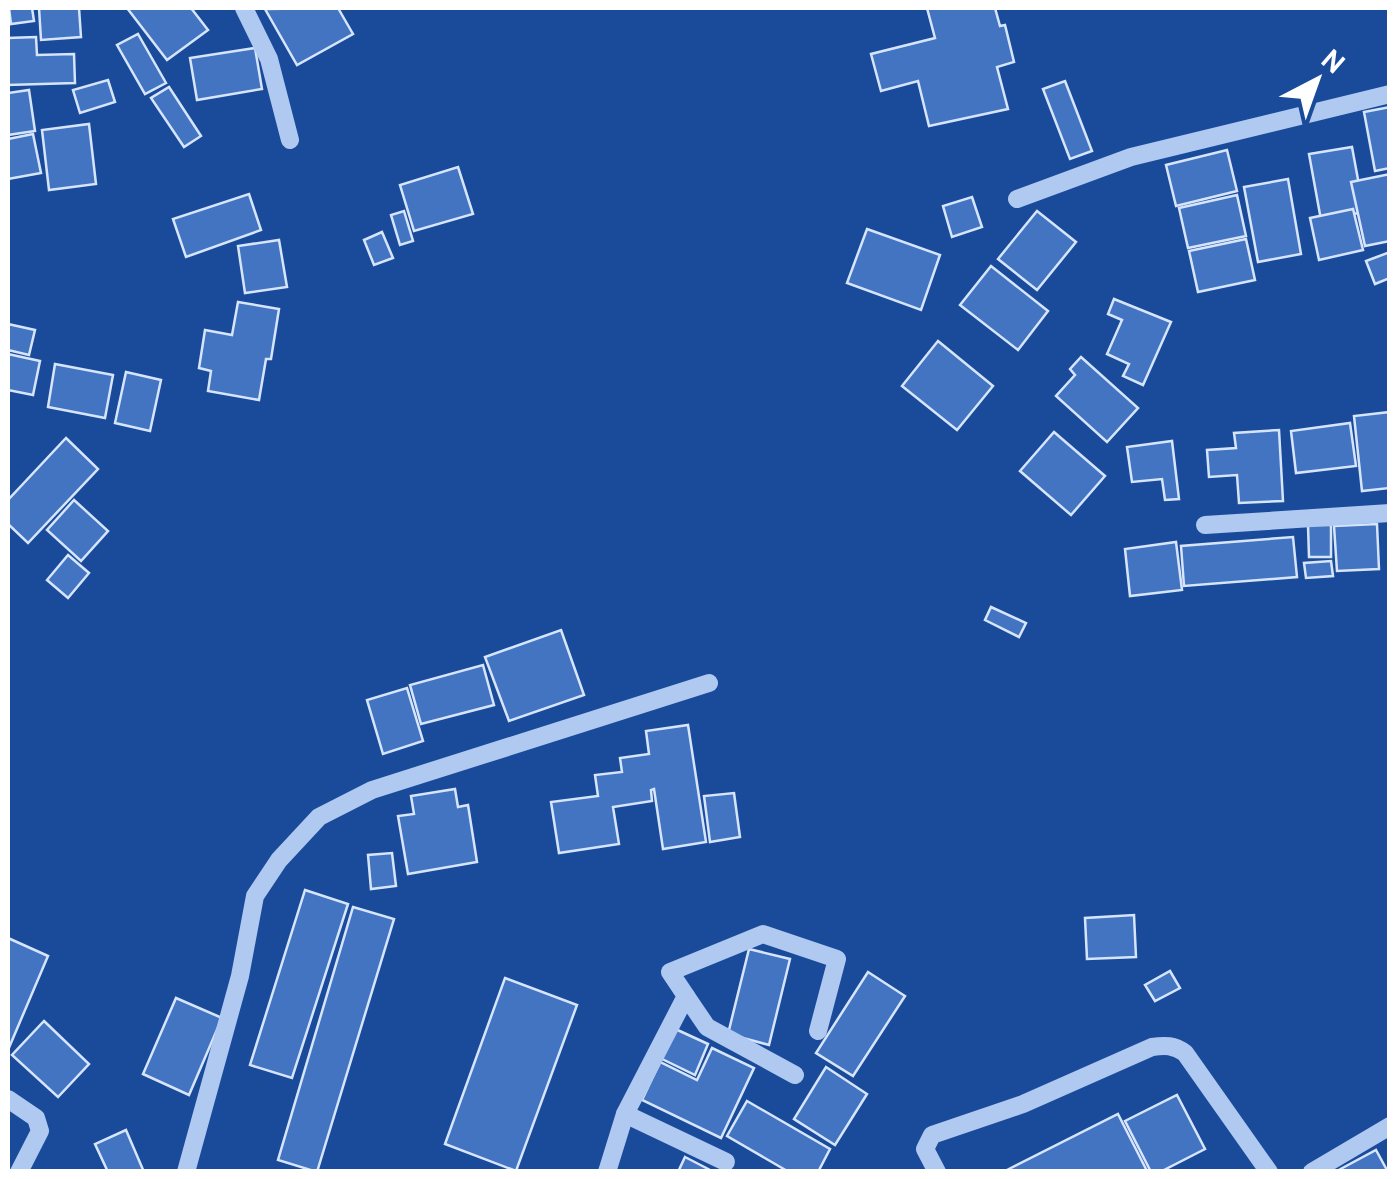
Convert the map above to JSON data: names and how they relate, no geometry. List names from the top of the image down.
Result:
{
  "north": "top right"
}
